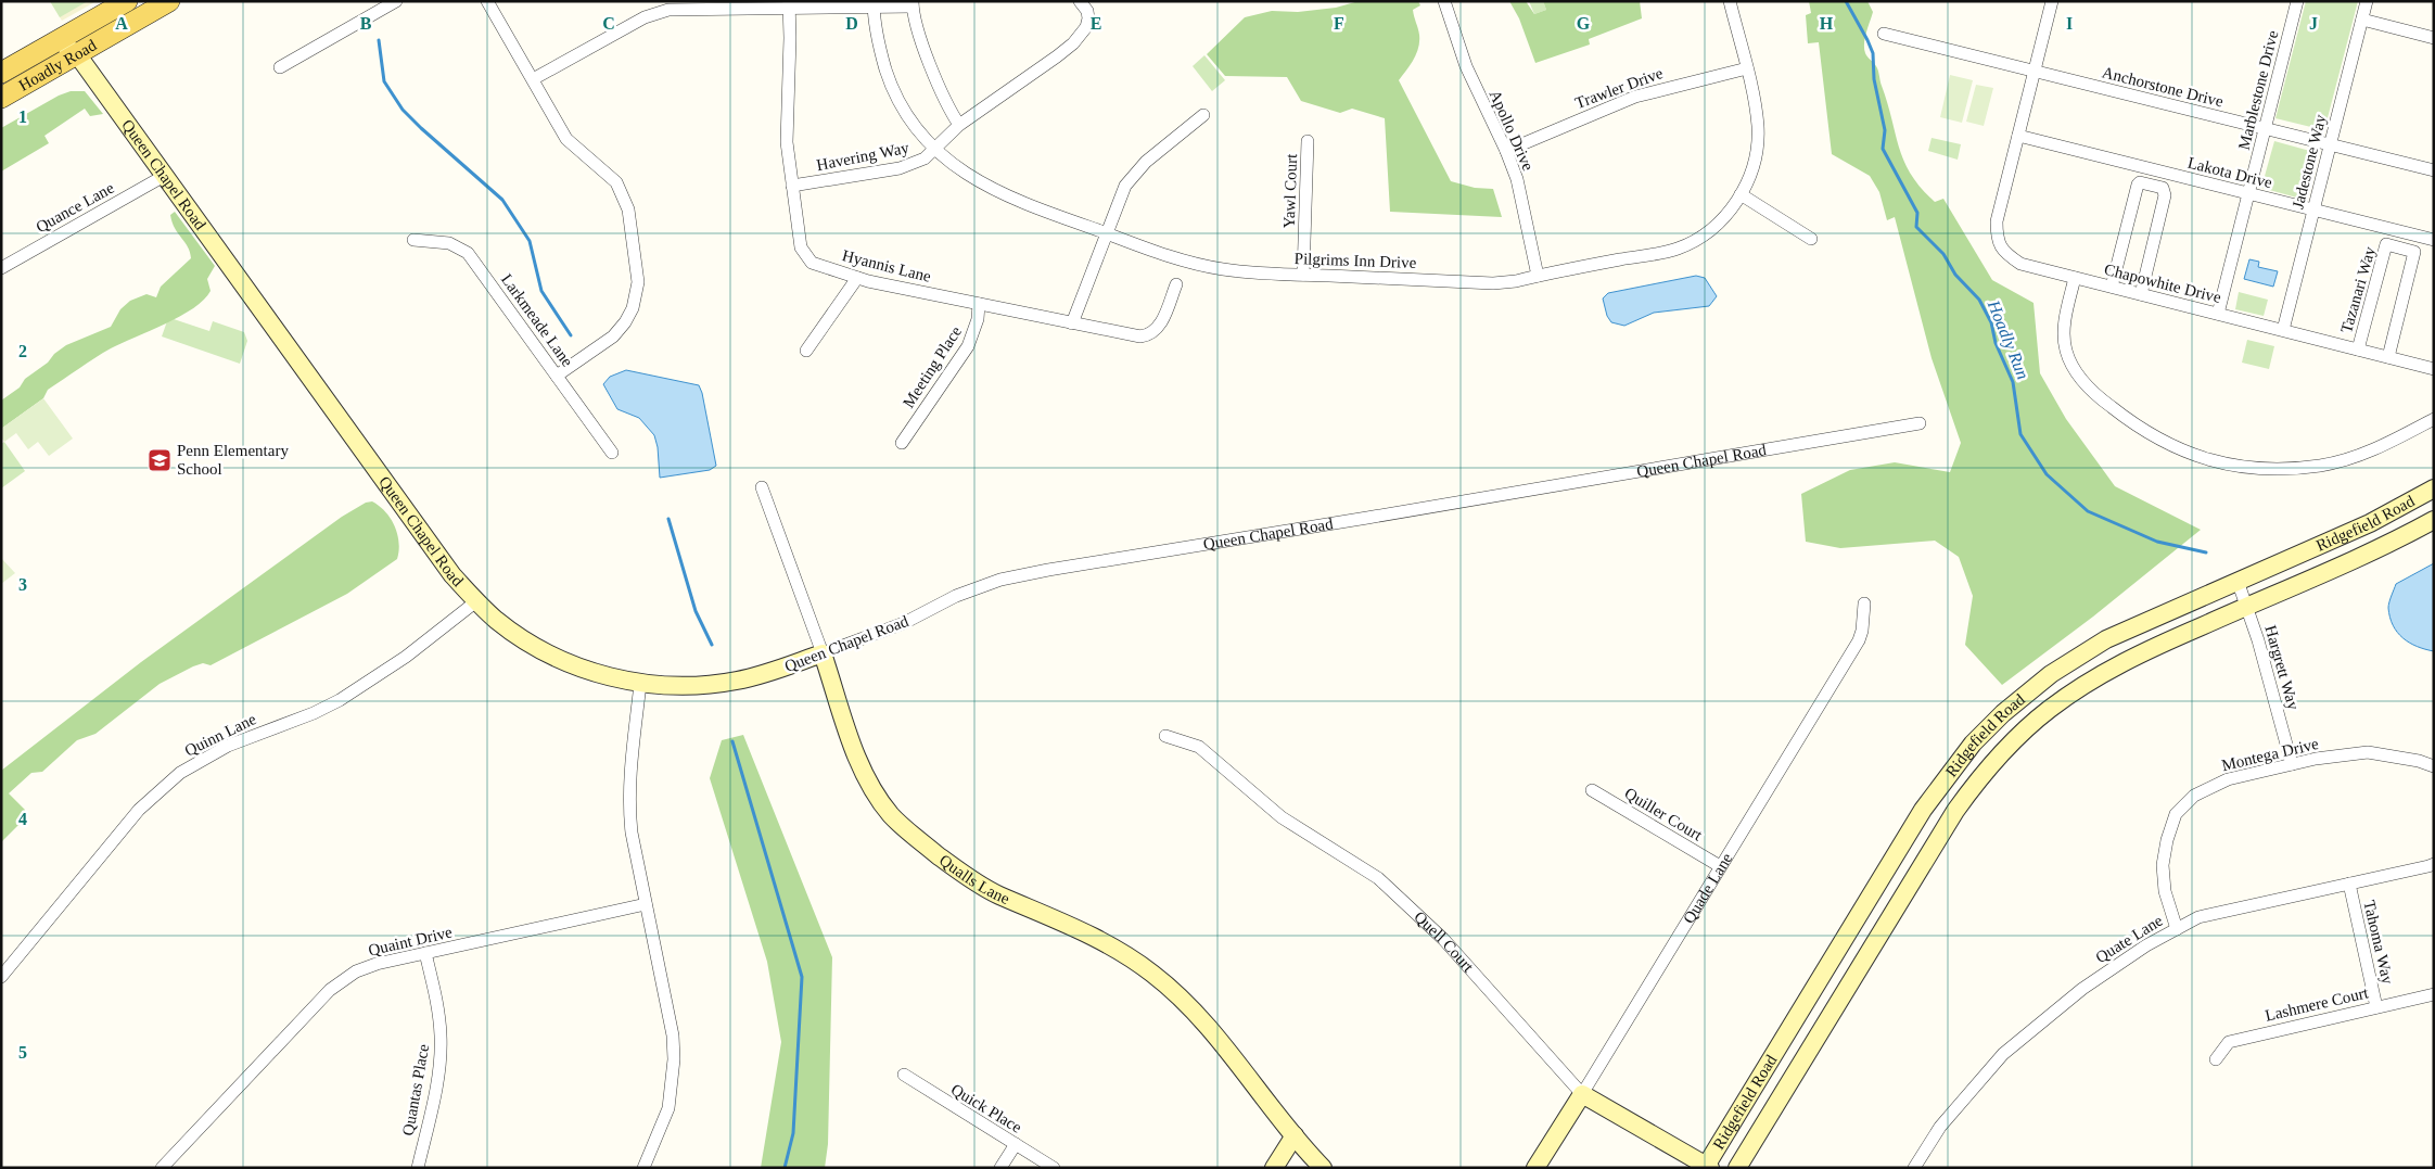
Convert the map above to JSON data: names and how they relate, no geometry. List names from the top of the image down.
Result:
{
  "streets": {
    "main road": ["Hoadly Road"],
    "street": [
      "Anchorstone Drive",
      "Trawler Drive",
      "Marblestone Drive",
      "Apollo Drive",
      "Havering Way",
      "Jadestone Way",
      "Lakota Drive",
      "Queen Chapel Road",
      "Yawl Court",
      "Quance Lane",
      "Pilgrims Inn Drive",
      "Hyannis Lane",
      "Chapowhite Drive",
      "Tazanari Way",
      "Larkmeade Lane",
      "Meeting Place",
      "Ridgefield Road",
      "Hargrett Way",
      "Quinn Lane",
      "Montega Drive",
      "Quiller Court",
      "Qualls Lane",
      "Quade Lane",
      "Quate Lane",
      "Quaint Drive",
      "Quell Court",
      "Tahoma Way",
      "Lashmere Court",
      "Quantas Place",
      "Quick Place"
    ]
  },
  "crossings": [
    ["Hoadly Road", "Queen Chapel Road"],
    ["Anchorstone Drive", "Marblestone Drive"],
    ["Anchorstone Drive", "Jadestone Way"],
    ["Anchorstone Drive", "Chapowhite Drive"],
    ["Trawler Drive", "Apollo Drive"],
    ["Trawler Drive", "Pilgrims Inn Drive"],
    ["Marblestone Drive", "Lakota Drive"],
    ["Marblestone Drive", "Chapowhite Drive"],
    ["Apollo Drive", "Pilgrims Inn Drive"],
    ["Havering Way", "Pilgrims Inn Drive"],
    ["Havering Way", "Hyannis Lane"],
    ["Jadestone Way", "Lakota Drive"],
    ["Jadestone Way", "Chapowhite Drive"],
    ["Lakota Drive", "Chapowhite Drive"],
    ["Queen Chapel Road", "Quance Lane"],
    ["Queen Chapel Road", "Quinn Lane"],
    ["Queen Chapel Road", "Qualls Lane"],
    ["Yawl Court", "Pilgrims Inn Drive"],
    ["Hyannis Lane", "Meeting Place"],
    ["Chapowhite Drive", "Tazanari Way"],
    ["Ridgefield Road", "Hargrett Way"],
    ["Ridgefield Road", "Quell Court"],
    ["Hargrett Way", "Montega Drive"],
    ["Montega Drive", "Quate Lane"],
    ["Quiller Court", "Quade Lane"],
    ["Quade Lane", "Quell Court"],
    ["Quate Lane", "Tahoma Way"],
    ["Quaint Drive", "Quantas Place"],
    ["Tahoma Way", "Lashmere Court"]
  ],
  "water": ["Hoadly Run"],
  "places": {
    "school or university": ["Penn Elementary School"]
  },
  "grid": {
    "columns": [
      "A",
      "B",
      "C",
      "D",
      "E",
      "F",
      "G",
      "H",
      "I",
      "J"
    ],
    "rows": [
      "1",
      "2",
      "3",
      "4",
      "5"
    ]
  }
}
